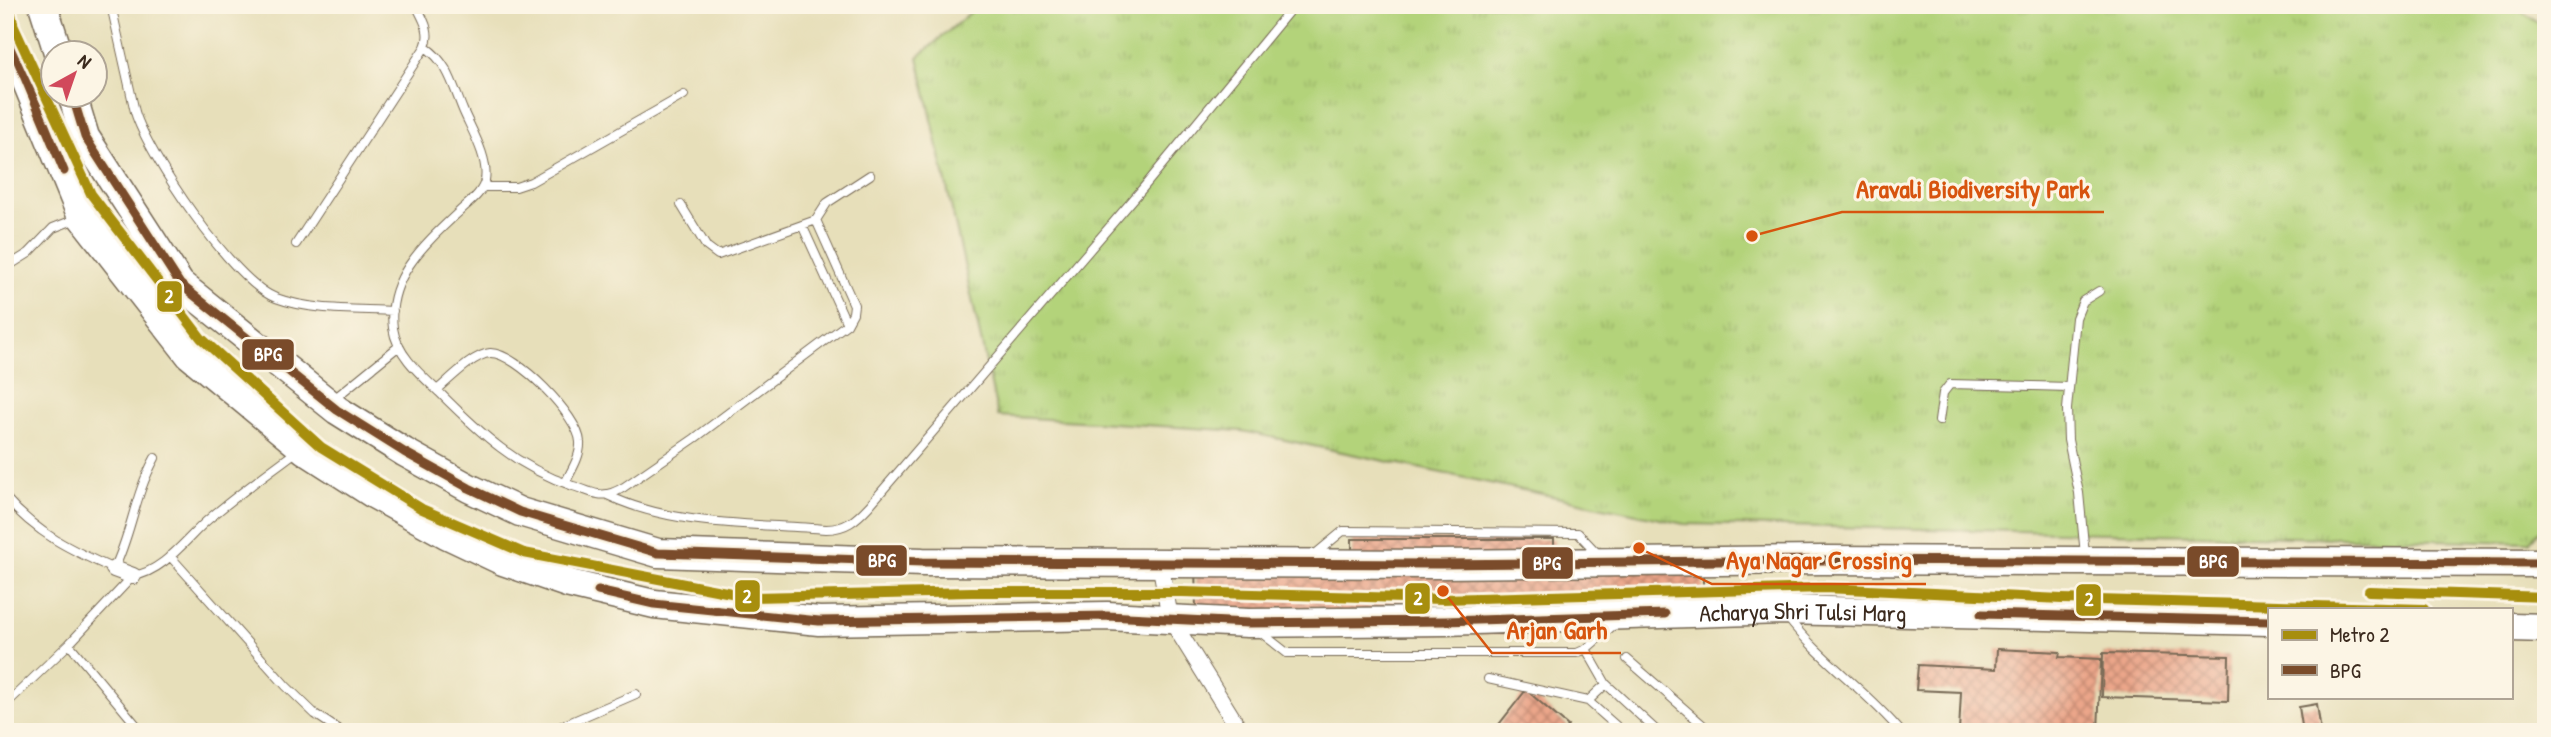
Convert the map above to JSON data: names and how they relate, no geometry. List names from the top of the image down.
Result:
{
  "streets": {
    "highway": ["Acharya Shri Tulsi Marg"]
  },
  "places": ["Aravali Biodiversity Park", "Aya Nagar Crossing", "Arjan Garh"],
  "lines": ["metro line 2", "transit line BPG"],
  "legend": ["Metro 2", "BPG"],
  "north": "top right"
}
